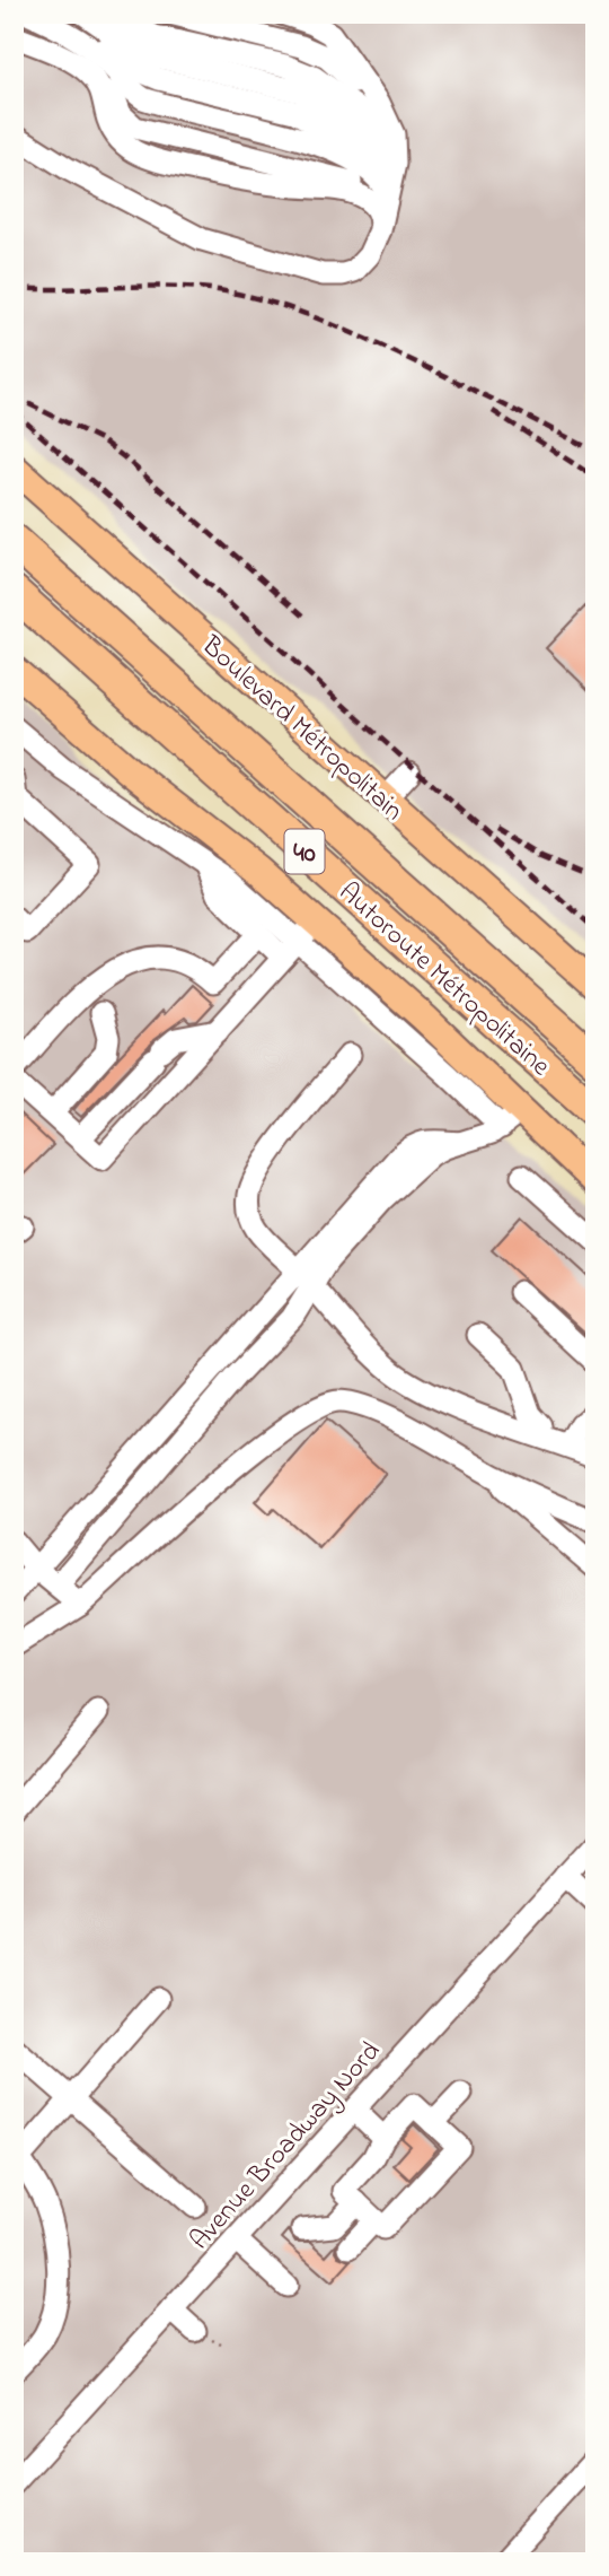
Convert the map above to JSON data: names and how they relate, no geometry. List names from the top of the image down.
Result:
{
  "streets": {
    "highway": ["40", "Autoroute Métropolitaine"],
    "main road": ["Boulevard Métropolitain"],
    "street": ["Avenue Broadway Nord"]
  }
}
